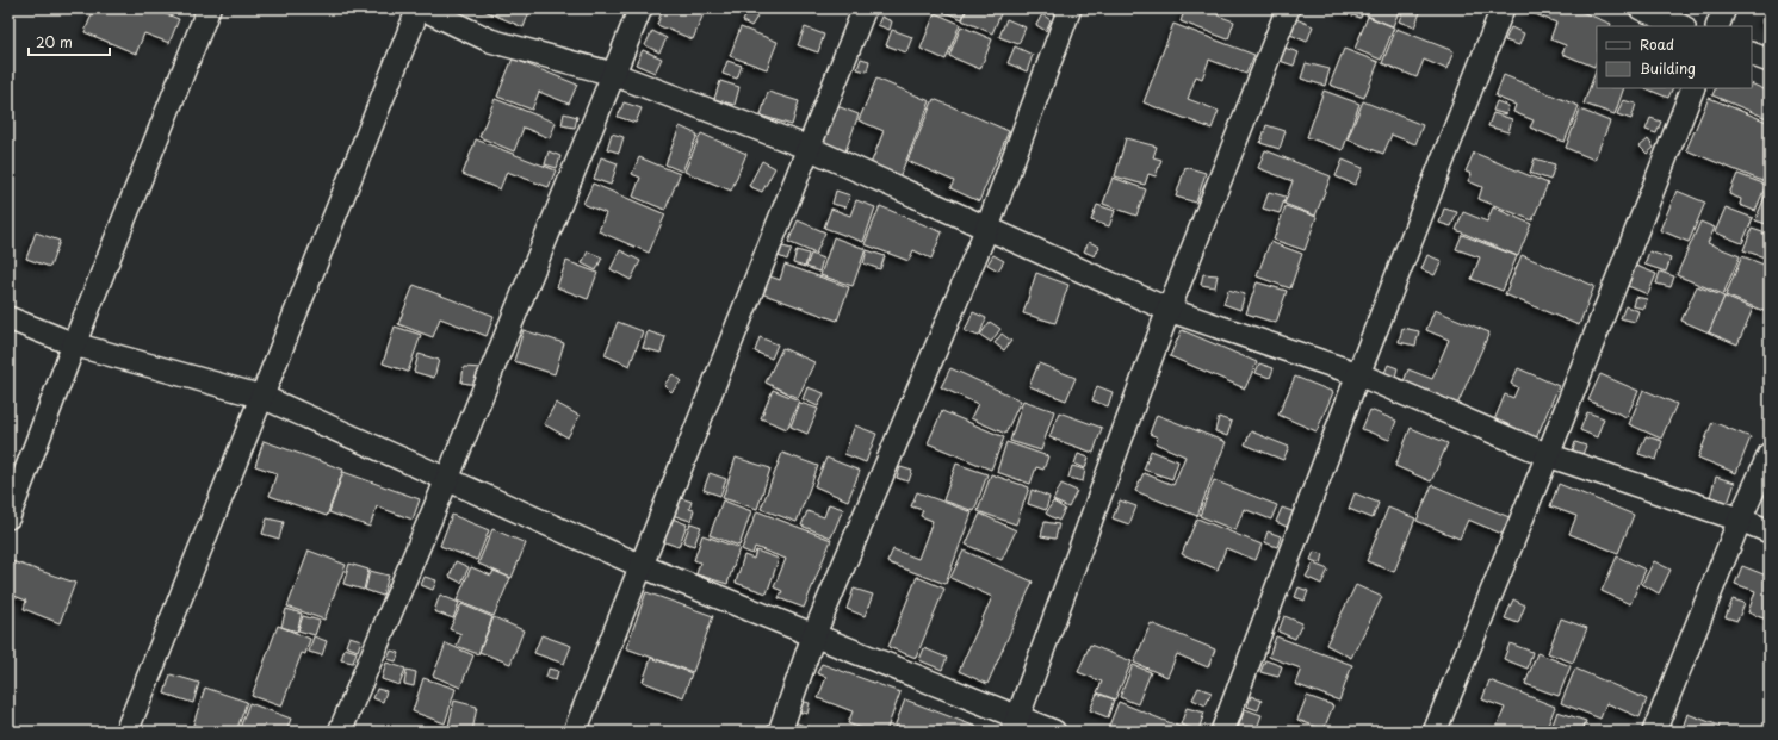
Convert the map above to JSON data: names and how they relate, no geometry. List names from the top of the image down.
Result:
{
  "legend": ["Road", "Building"],
  "scale_bar": "20 m"
}
